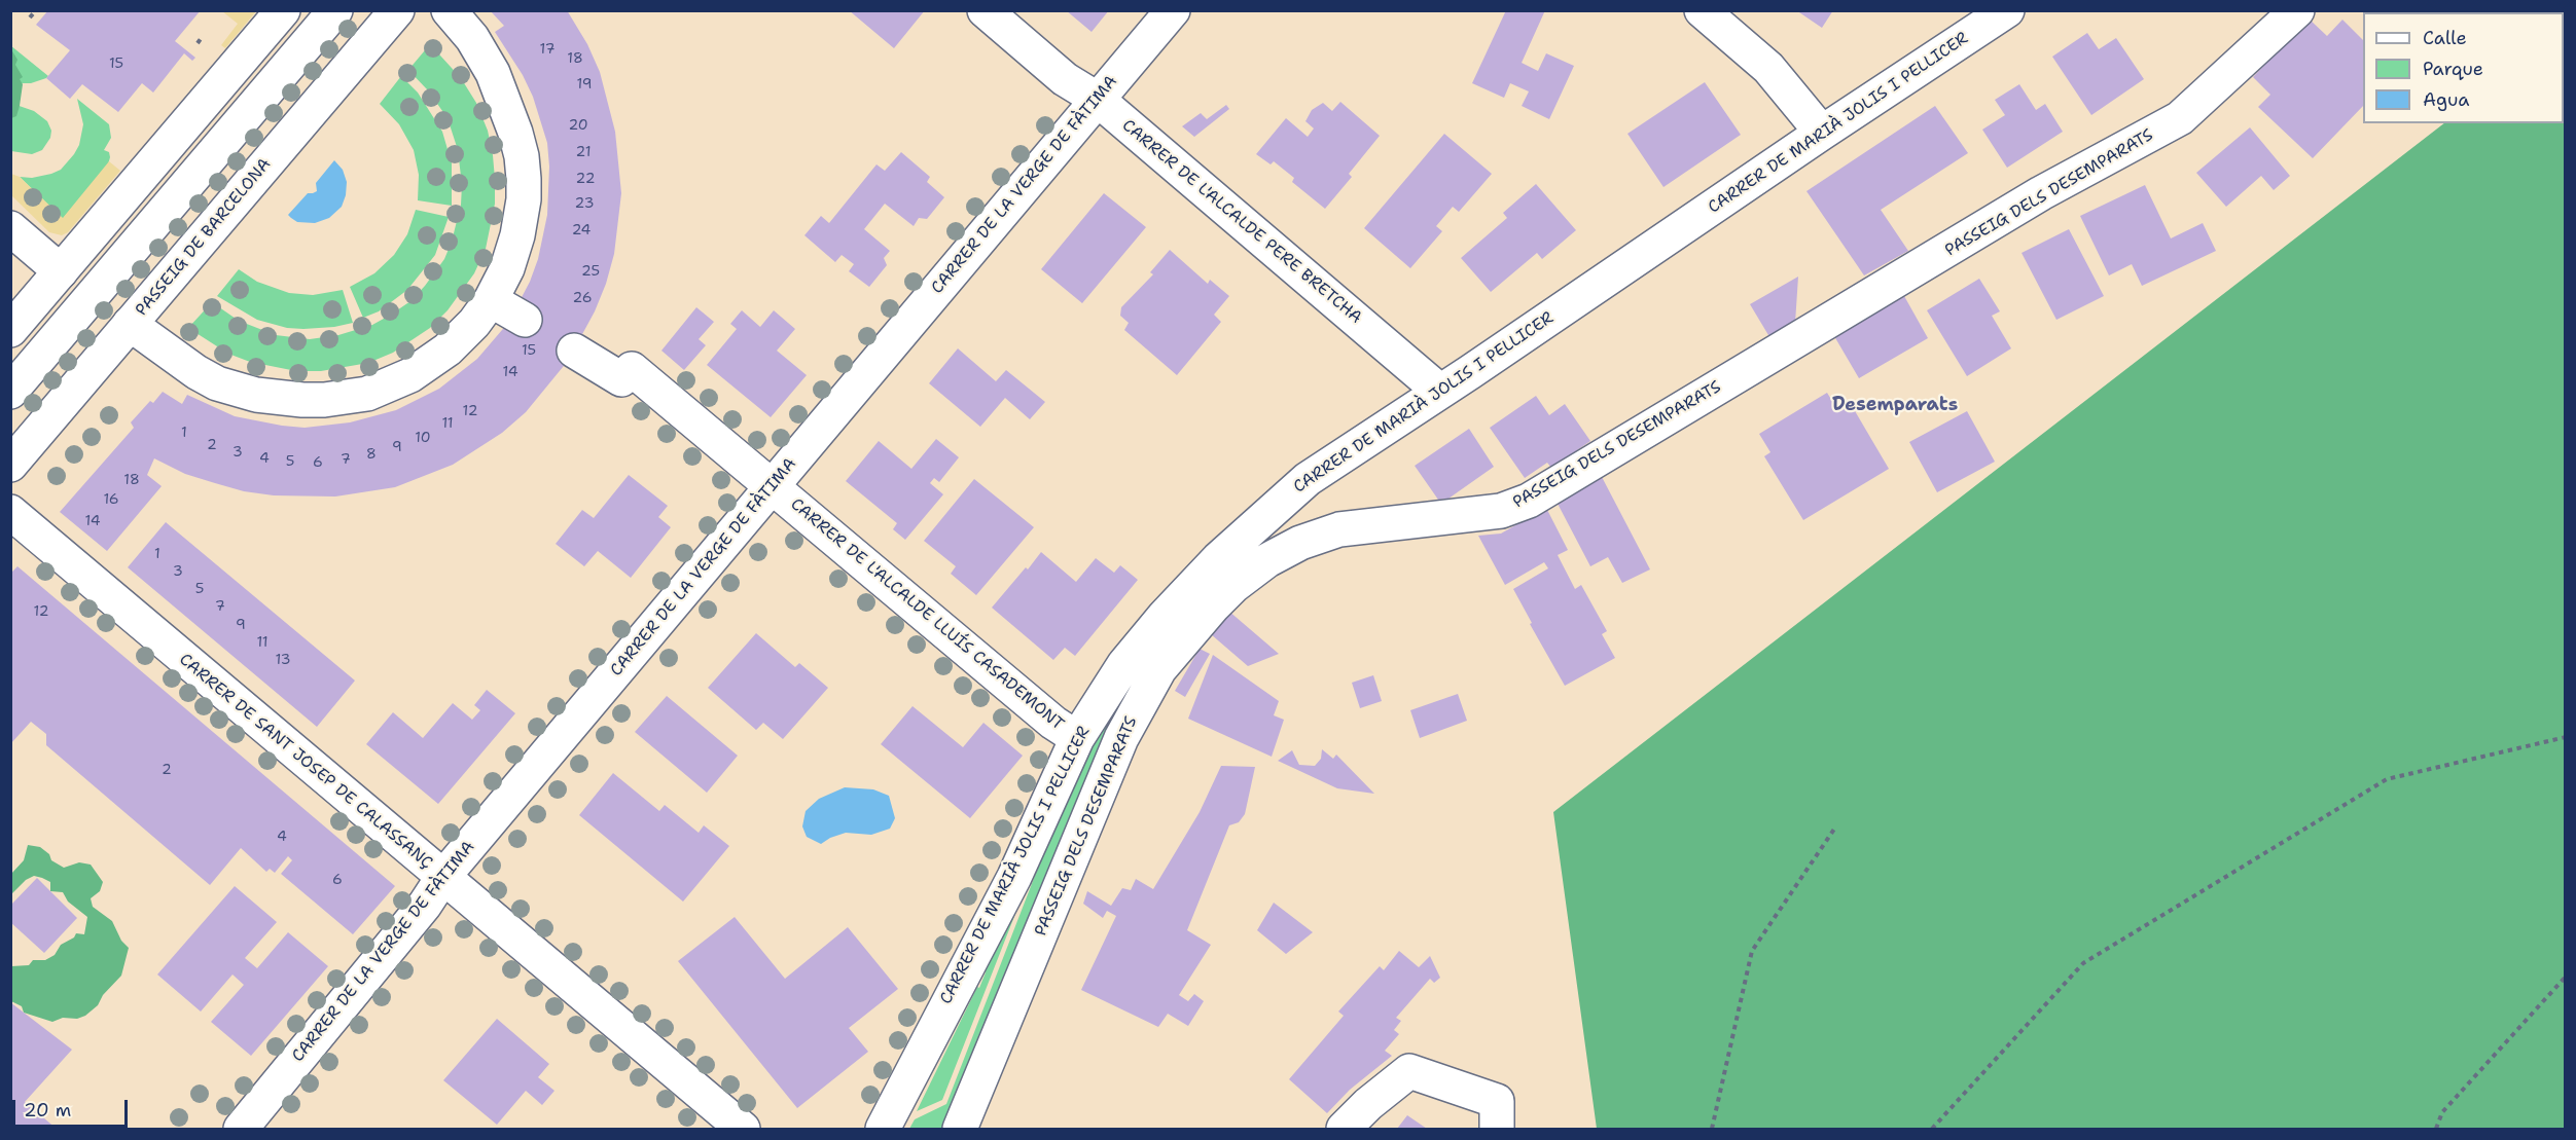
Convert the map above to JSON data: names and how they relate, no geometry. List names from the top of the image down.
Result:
{
  "streets": {
    "street": [
      "CARRER DE MARIÀ JOLIS I PELLICER",
      "CARRER DE LA VERGE DE FÀTIMA",
      "PASSEIG DELS DESEMPARATS",
      "CARRER DE L'ALCALDE PERE BRETCHA",
      "PASSEIG DE BARCELONA",
      "CARRER DE L'ALCALDE LLUÍS CASADEMONT",
      "CARRER DE SANT JOSEP DE CALASSANÇ"
    ]
  },
  "crossings": [
    ["CARRER DE MARIÀ JOLIS I PELLICER", "CARRER DE L'ALCALDE PERE BRETCHA"],
    ["CARRER DE MARIÀ JOLIS I PELLICER", "CARRER DE L'ALCALDE LLUÍS CASADEMONT"],
    ["CARRER DE LA VERGE DE FÀTIMA", "CARRER DE L'ALCALDE PERE BRETCHA"],
    ["CARRER DE LA VERGE DE FÀTIMA", "CARRER DE L'ALCALDE LLUÍS CASADEMONT"],
    ["CARRER DE LA VERGE DE FÀTIMA", "CARRER DE SANT JOSEP DE CALASSANÇ"]
  ],
  "districts": ["Desemparats"],
  "house_numbers": [
    "17",
    "18",
    "15",
    "19",
    "20",
    "21",
    "22",
    "23",
    "24",
    "25",
    "26",
    "15",
    "14",
    "12",
    "11",
    "1",
    "10",
    "2",
    "9",
    "3",
    "8",
    "4",
    "7",
    "5",
    "6",
    "18",
    "16",
    "14",
    "1",
    "3",
    "5",
    "7",
    "12",
    "9",
    "11",
    "13",
    "2",
    "4",
    "6"
  ],
  "legend": ["Calle", "Parque", "Agua"],
  "scale_bar": "20 m"
}
